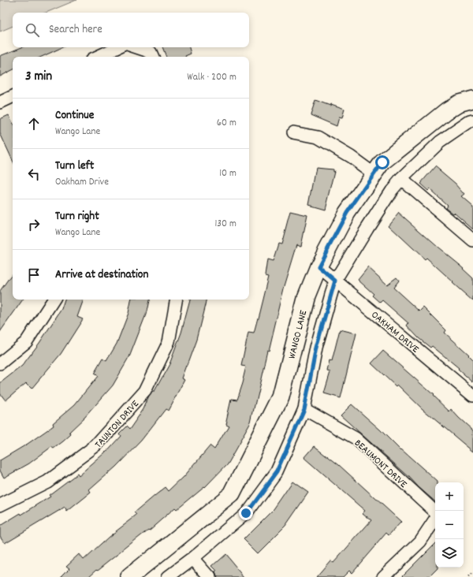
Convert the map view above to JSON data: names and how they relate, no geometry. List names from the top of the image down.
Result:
{
  "streets": {
    "main road": ["WANGO LANE"],
    "street": ["OAKHAM DRIVE", "TAUNTON DRIVE", "BEAUMONT DRIVE"]
  },
  "crossings": [
    ["OAKHAM DRIVE", "WANGO LANE"]
  ],
  "page": {
    "search": "Search here",
    "heading": ["3 min", "Walk · 200 m"],
    "list": [
      ["Continue", "Wango Lane", "60 m"],
      ["Turn left", "Oakham Drive", "10 m"],
      ["Turn right", "Wango Lane", "130 m"],
      "Arrive at destination"
    ],
    "map_buttons": ["+", "−"]
  }
}
